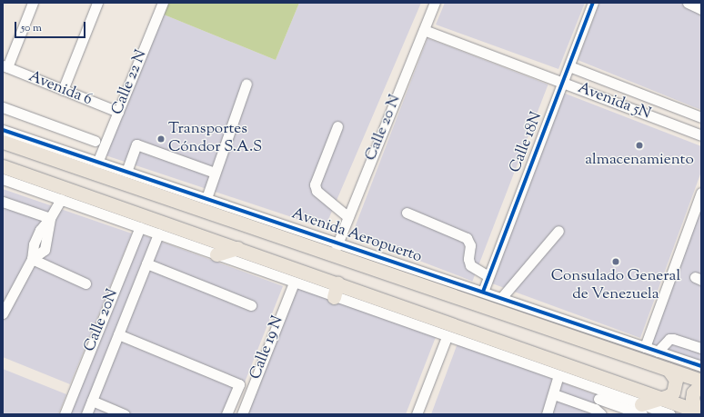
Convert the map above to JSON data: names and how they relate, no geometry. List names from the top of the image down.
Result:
{
  "streets": {
    "main road": ["Avenida Aeropuerto"],
    "street": [
      "Calle 22 N",
      "Avenida 6",
      "Avenida 5N",
      "Calle 20 N",
      "Calle 18N",
      "Calle 20N",
      "Calle 19 N"
    ]
  },
  "crossings": [
    ["Calle 22 N", "Avenida 6"],
    ["Calle 22 N", "Avenida Aeropuerto"],
    ["Avenida 5N", "Calle 20 N"],
    ["Avenida 5N", "Calle 18N"],
    ["Calle 20 N", "Avenida Aeropuerto"],
    ["Calle 18N", "Avenida Aeropuerto"]
  ],
  "places": ["Transportes Cóndor S.A.S", "almacenamiento", "Consulado General de Venezuela"],
  "scale_bar": "50 m"
}
